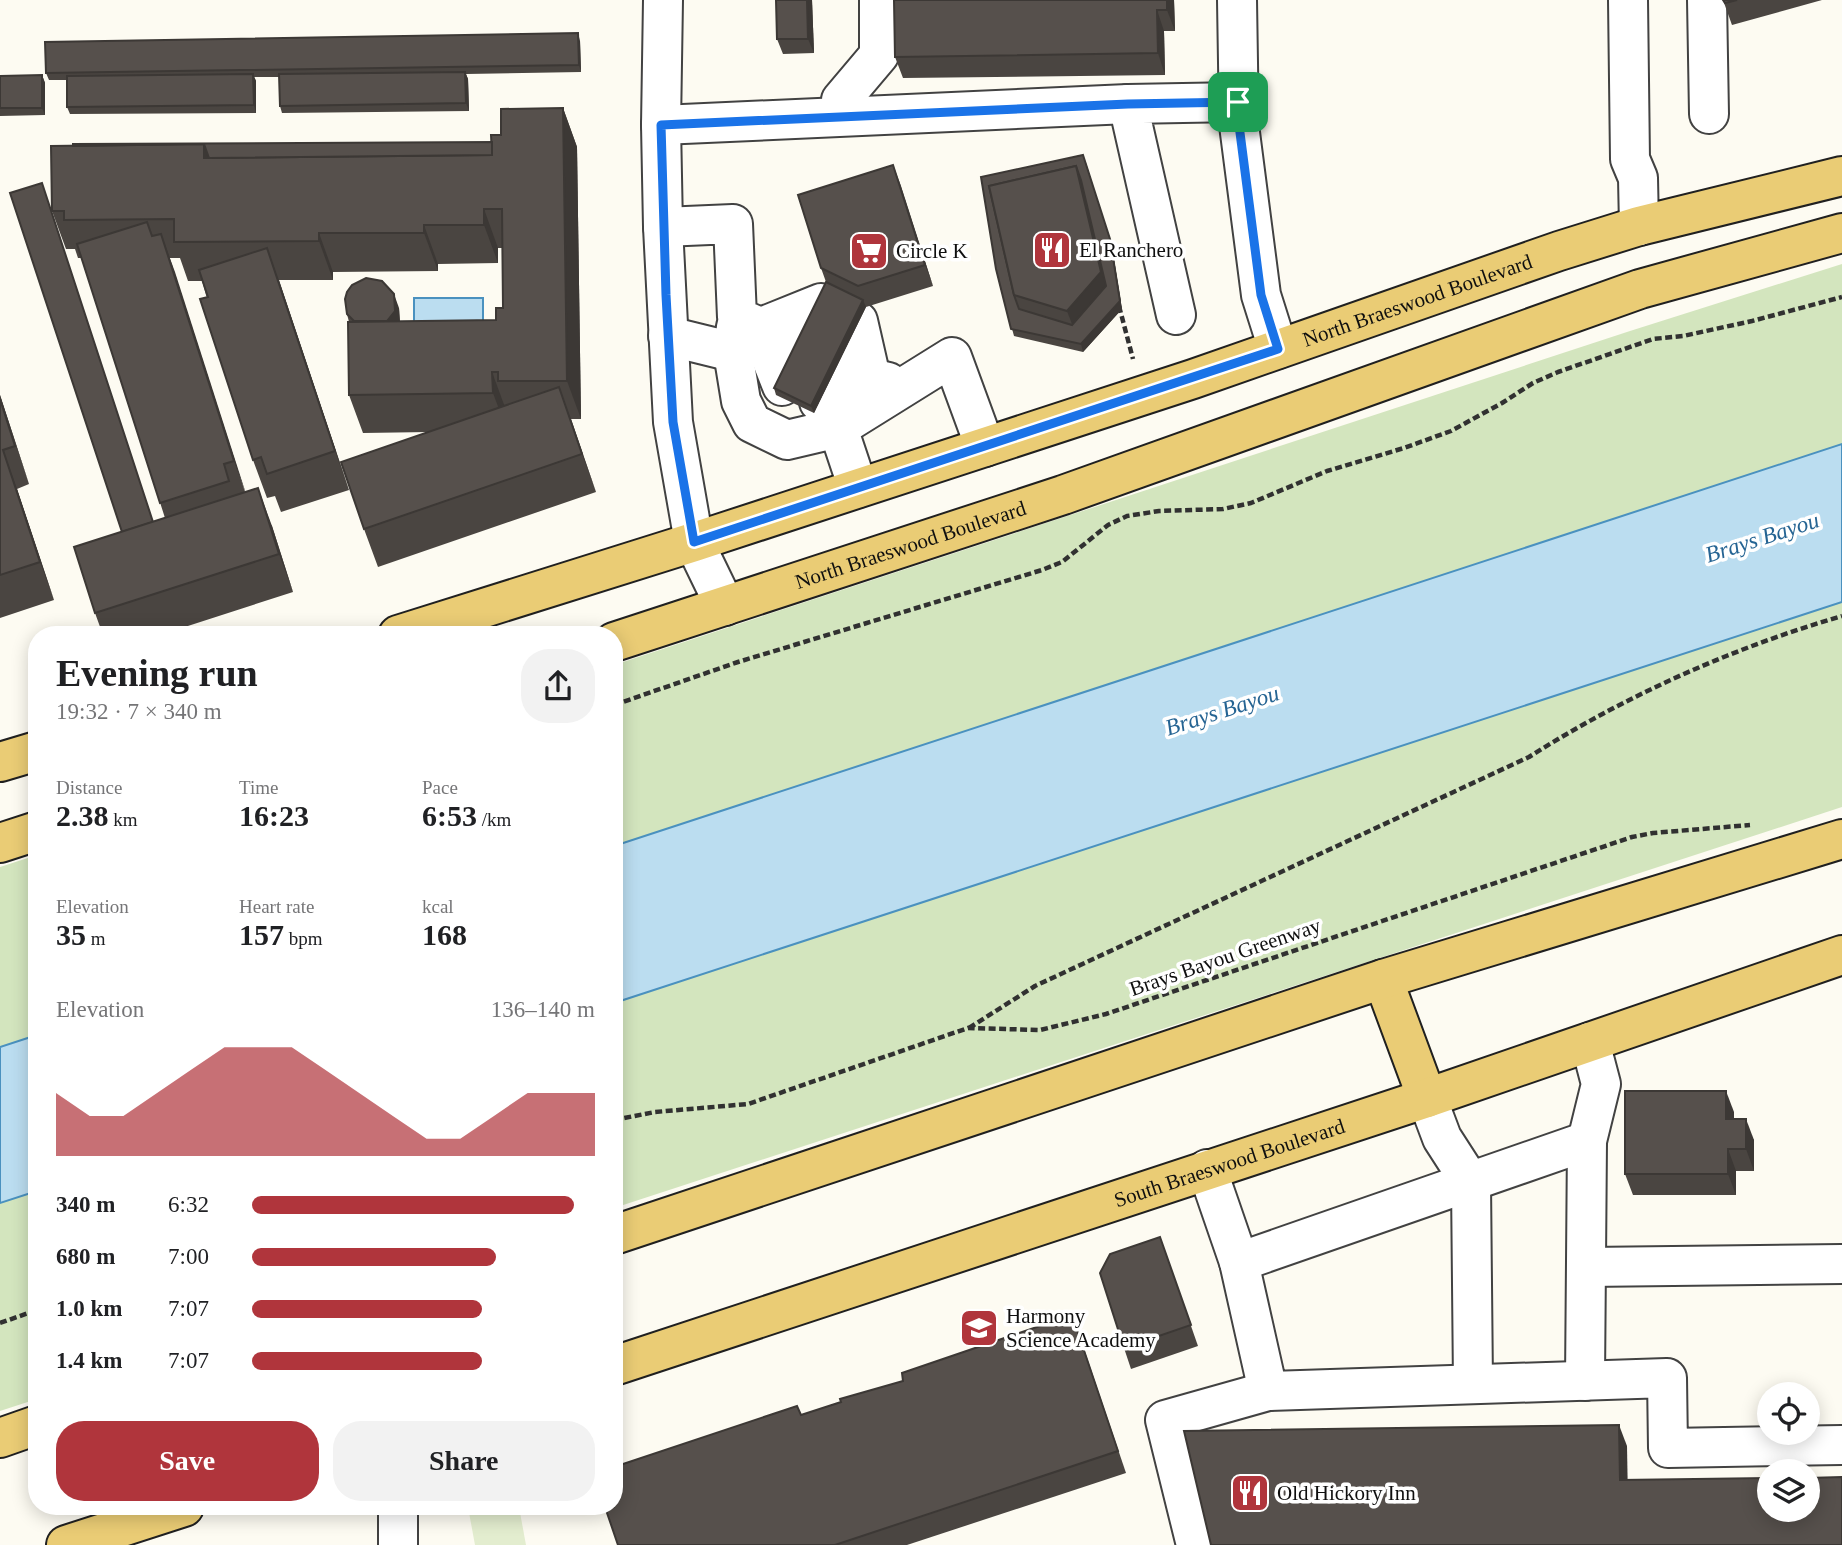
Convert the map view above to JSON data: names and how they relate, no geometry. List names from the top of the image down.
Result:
{
  "streets": {
    "main road": ["North Braeswood Boulevard", "South Braeswood Boulevard"],
    "path": ["Brays Bayou Greenway"]
  },
  "water": ["Brays Bayou"],
  "places": {
    "restaurant": ["El Ranchero", "Old Hickory Inn"],
    "supermarket": ["Circle K"],
    "school or university": ["Harmony Science Academy"]
  },
  "page": {
    "heading": ["Evening run", "19:32 · 7 × 340 m"],
    "stats": [
      ["Distance", "2.38 km"],
      ["Time", "16:23"],
      ["Pace", "6:53 /km"],
      ["Elevation", "35 m"],
      ["Heart rate", "157 bpm"],
      ["kcal", "168"]
    ],
    "chart": ["Elevation", "136–140 m"],
    "list": [
      {
        "name": "340 m",
        "note": "6:32"
      },
      {
        "name": "680 m",
        "note": "7:00"
      },
      {
        "name": "1.0 km",
        "note": "7:07"
      },
      {
        "name": "1.4 km",
        "note": "7:07"
      }
    ],
    "buttons": ["Save", "Share"]
  }
}
